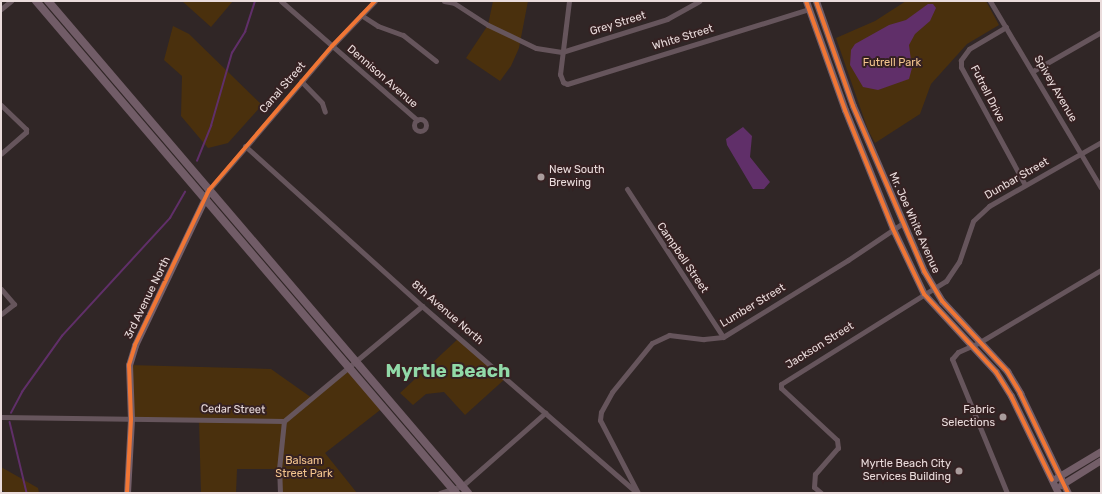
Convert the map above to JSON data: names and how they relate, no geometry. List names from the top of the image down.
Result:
{
  "streets": {
    "main road": ["Mr. Joe White Avenue", "3rd Avenue North"],
    "street": [
      "Grey Street",
      "White Street",
      "Dennison Avenue",
      "Canal Street",
      "Spivey Avenue",
      "Futrell Drive",
      "Dunbar Street",
      "Campbell Street",
      "Lumber Street",
      "8th Avenue North",
      "Jackson Street",
      "Cedar Street"
    ]
  },
  "crossings": [
    ["Grey Street", "White Street"],
    ["White Street", "Mr. Joe White Avenue"],
    ["Dennison Avenue", "Canal Street"],
    ["Canal Street", "3rd Avenue North"],
    ["Canal Street", "8th Avenue North"],
    ["Spivey Avenue", "Futrell Drive"],
    ["Spivey Avenue", "Dunbar Street"],
    ["Futrell Drive", "Dunbar Street"],
    ["Dunbar Street", "Mr. Joe White Avenue"],
    ["Dunbar Street", "Jackson Street"],
    ["Mr. Joe White Avenue", "Lumber Street"],
    ["Mr. Joe White Avenue", "Jackson Street"],
    ["Campbell Street", "Lumber Street"],
    ["3rd Avenue North", "Cedar Street"],
    ["Lumber Street", "8th Avenue North"]
  ],
  "districts": ["Myrtle Beach"],
  "parks": ["Futrell Park", "Balsam Street Park"],
  "places": ["New South Brewing", "Fabric Selections", "Myrtle Beach City Services Building"]
}
